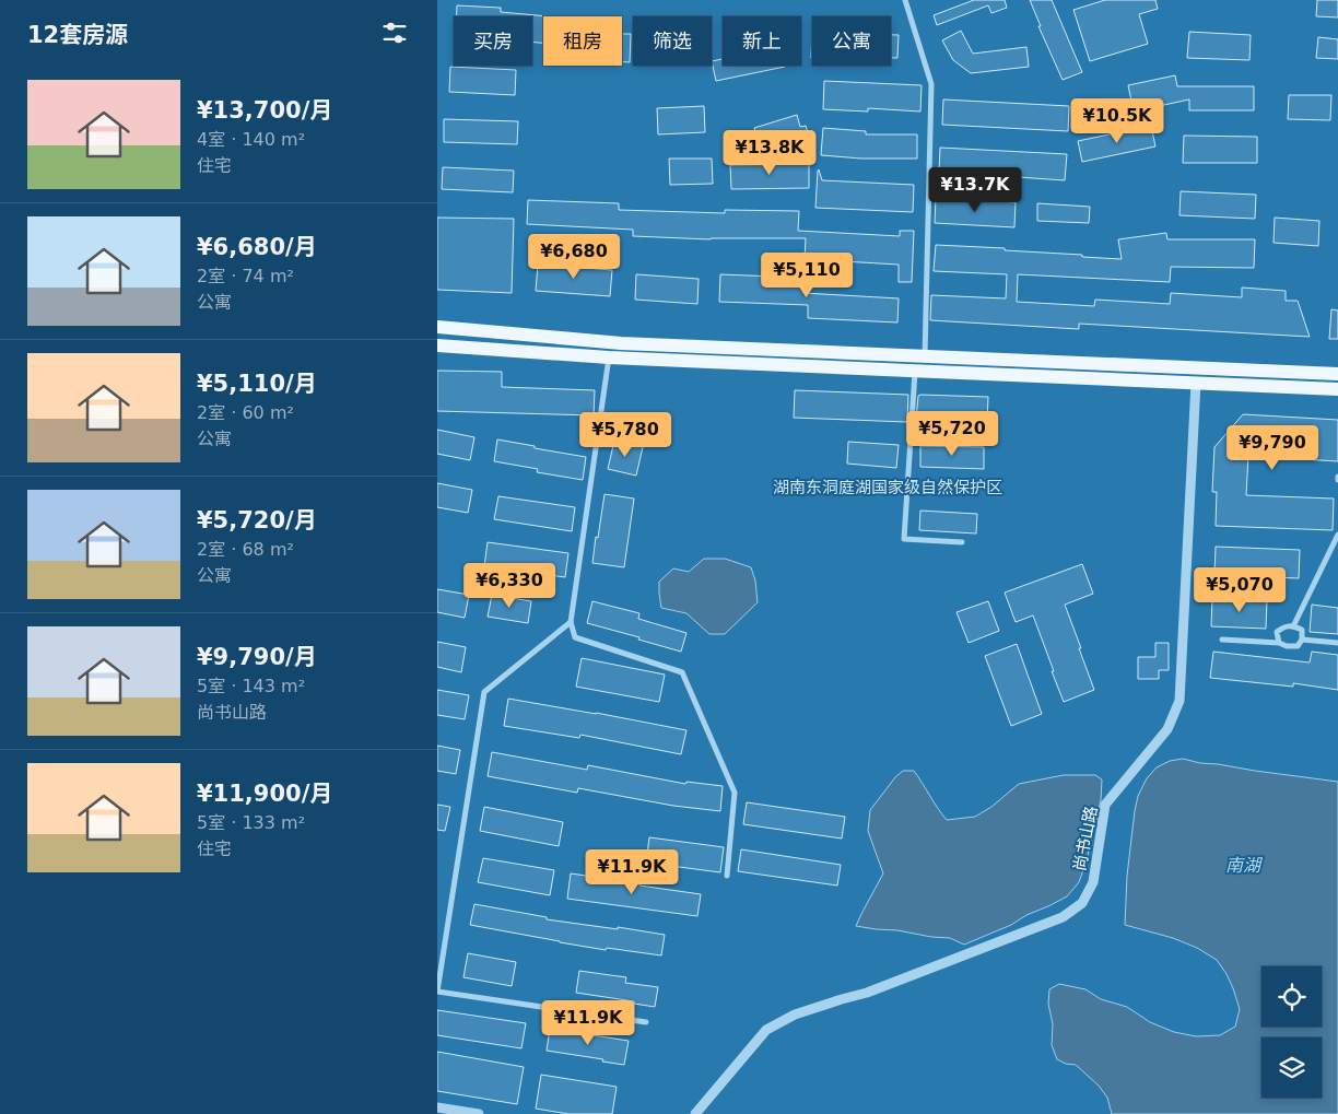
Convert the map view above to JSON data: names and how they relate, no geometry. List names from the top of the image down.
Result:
{
  "streets": {
    "street": ["尚书山路"]
  },
  "water": ["南湖"],
  "parks": ["湖南东洞庭湖国家级自然保护区"],
  "page": {
    "heading": "12套房源",
    "chip": [
      "买房",
      "租房",
      "筛选",
      "新上",
      "公寓"
    ],
    "list": [
      {
        "name": "¥13,700/月",
        "note": "4室 · 140 m² · 住宅"
      },
      {
        "name": "¥6,680/月",
        "note": "2室 · 74 m² · 公寓"
      },
      {
        "name": "¥5,110/月",
        "note": "2室 · 60 m² · 公寓"
      },
      {
        "name": "¥5,720/月",
        "note": "2室 · 68 m² · 公寓"
      },
      {
        "name": "¥9,790/月",
        "note": "5室 · 143 m² · 尚书山路"
      },
      {
        "name": "¥11,900/月",
        "note": "5室 · 133 m² · 住宅"
      }
    ],
    "price": [
      "¥10.5K",
      "¥13.8K",
      "¥13.7K",
      "¥6,680",
      "¥5,110",
      "¥5,720",
      "¥5,780",
      "¥9,790",
      "¥6,330",
      "¥5,070",
      "¥11.9K",
      "¥11.9K"
    ]
  }
}
